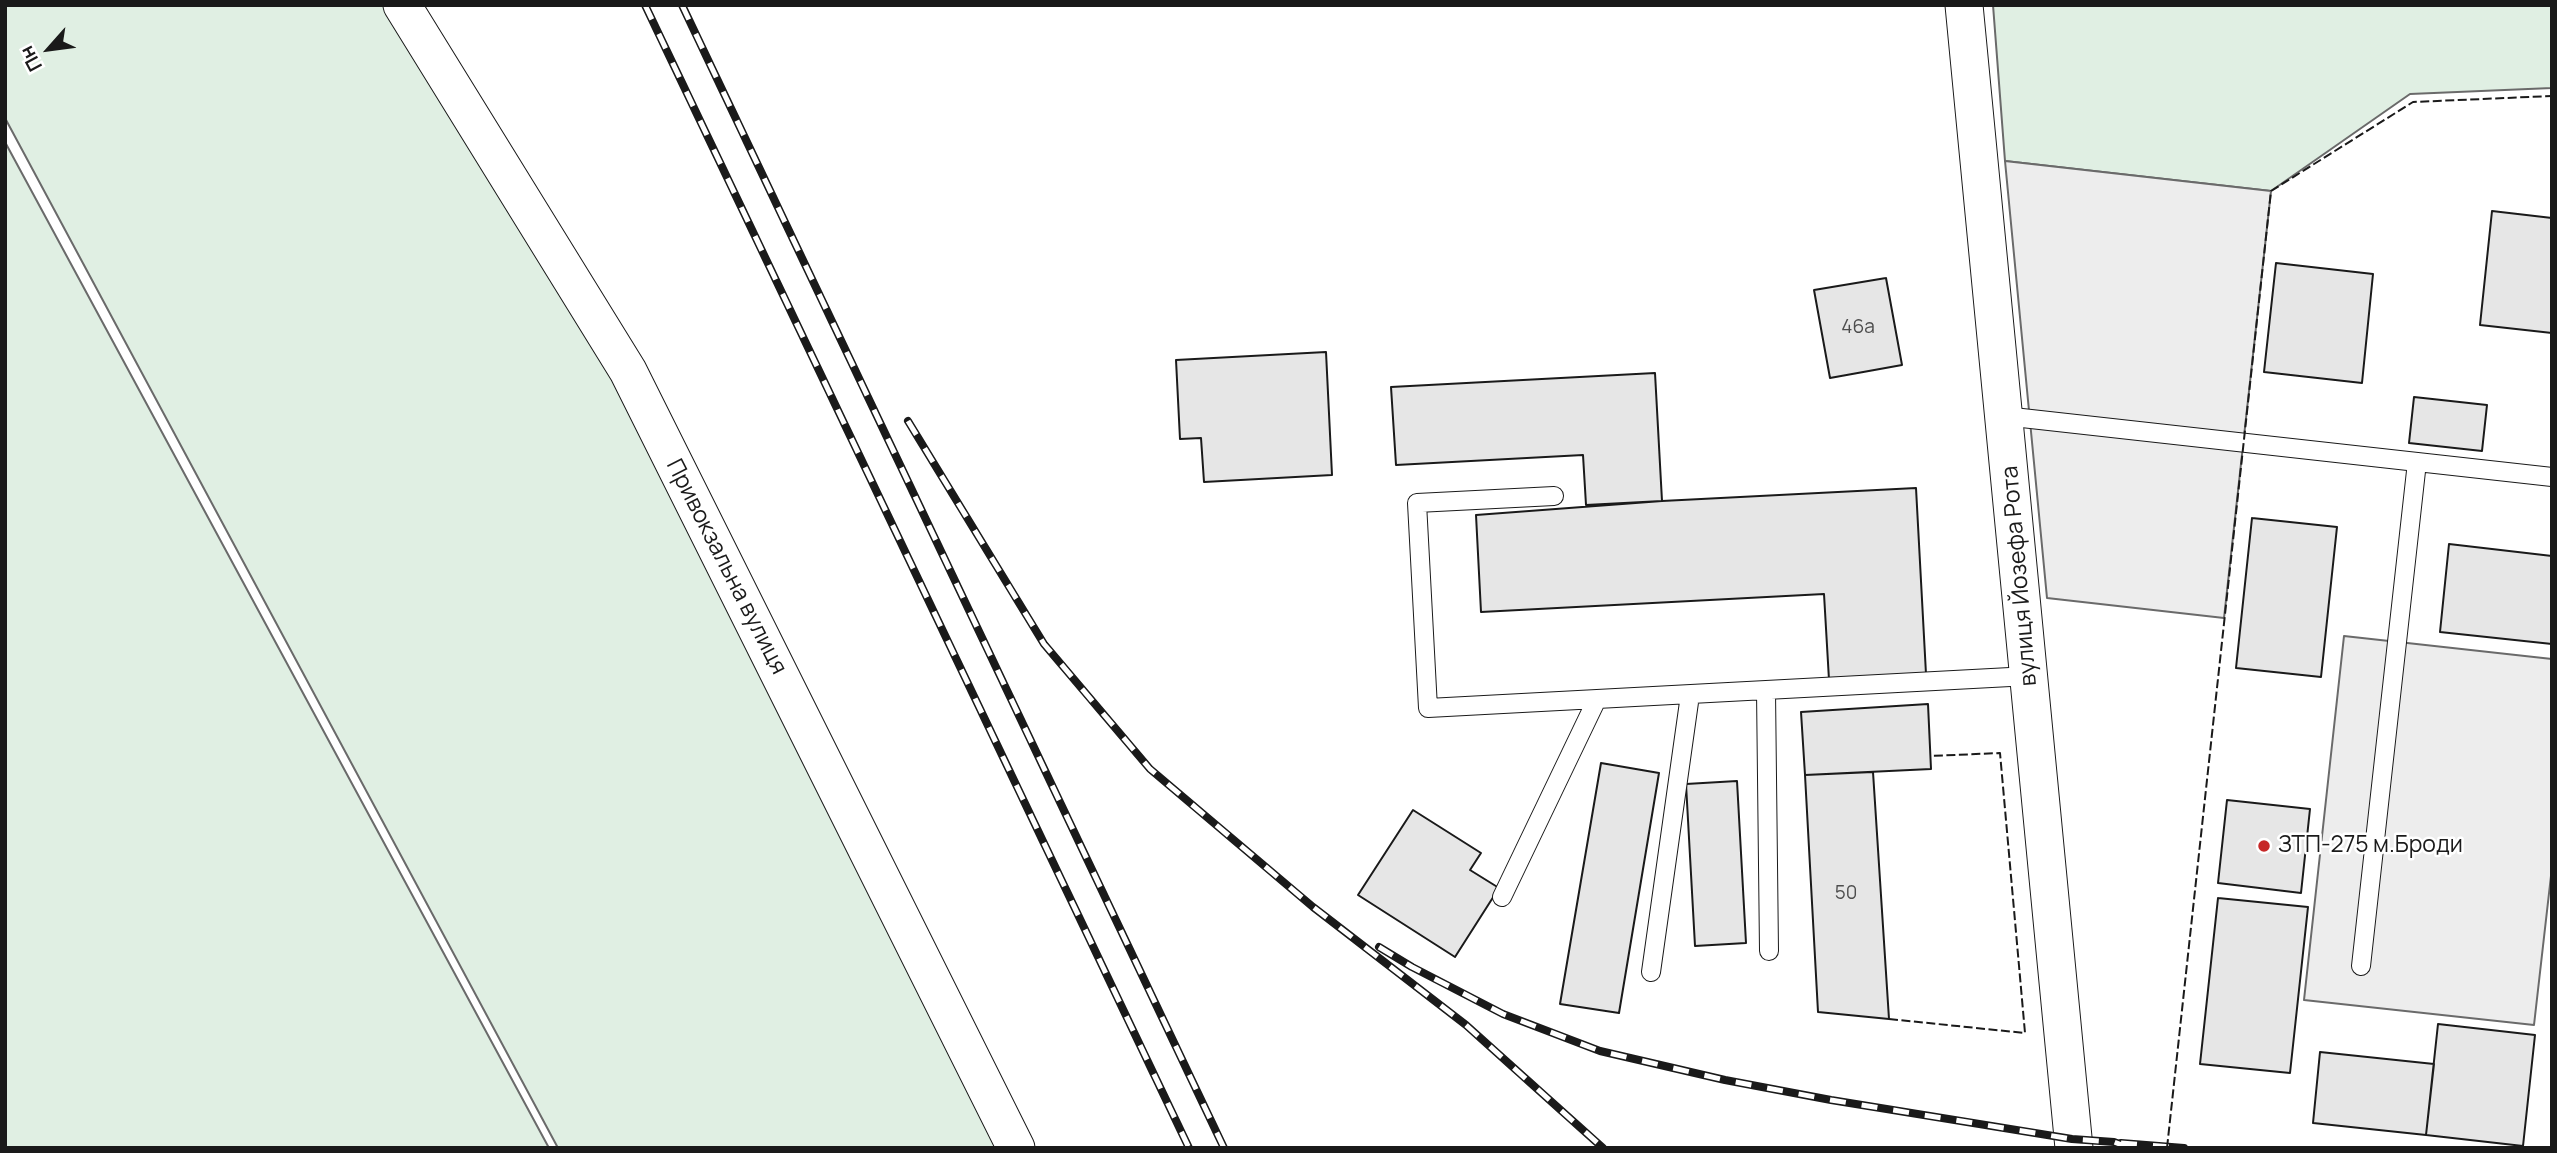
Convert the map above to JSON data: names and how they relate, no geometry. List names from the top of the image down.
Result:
{
  "streets": {
    "street": ["Привокзальна вулиця", "вулиця Йозефа Рота"]
  },
  "places": ["ЗТП-275 м.Броди"],
  "house_numbers": ["46а", "50"],
  "north": "bottom left"
}
